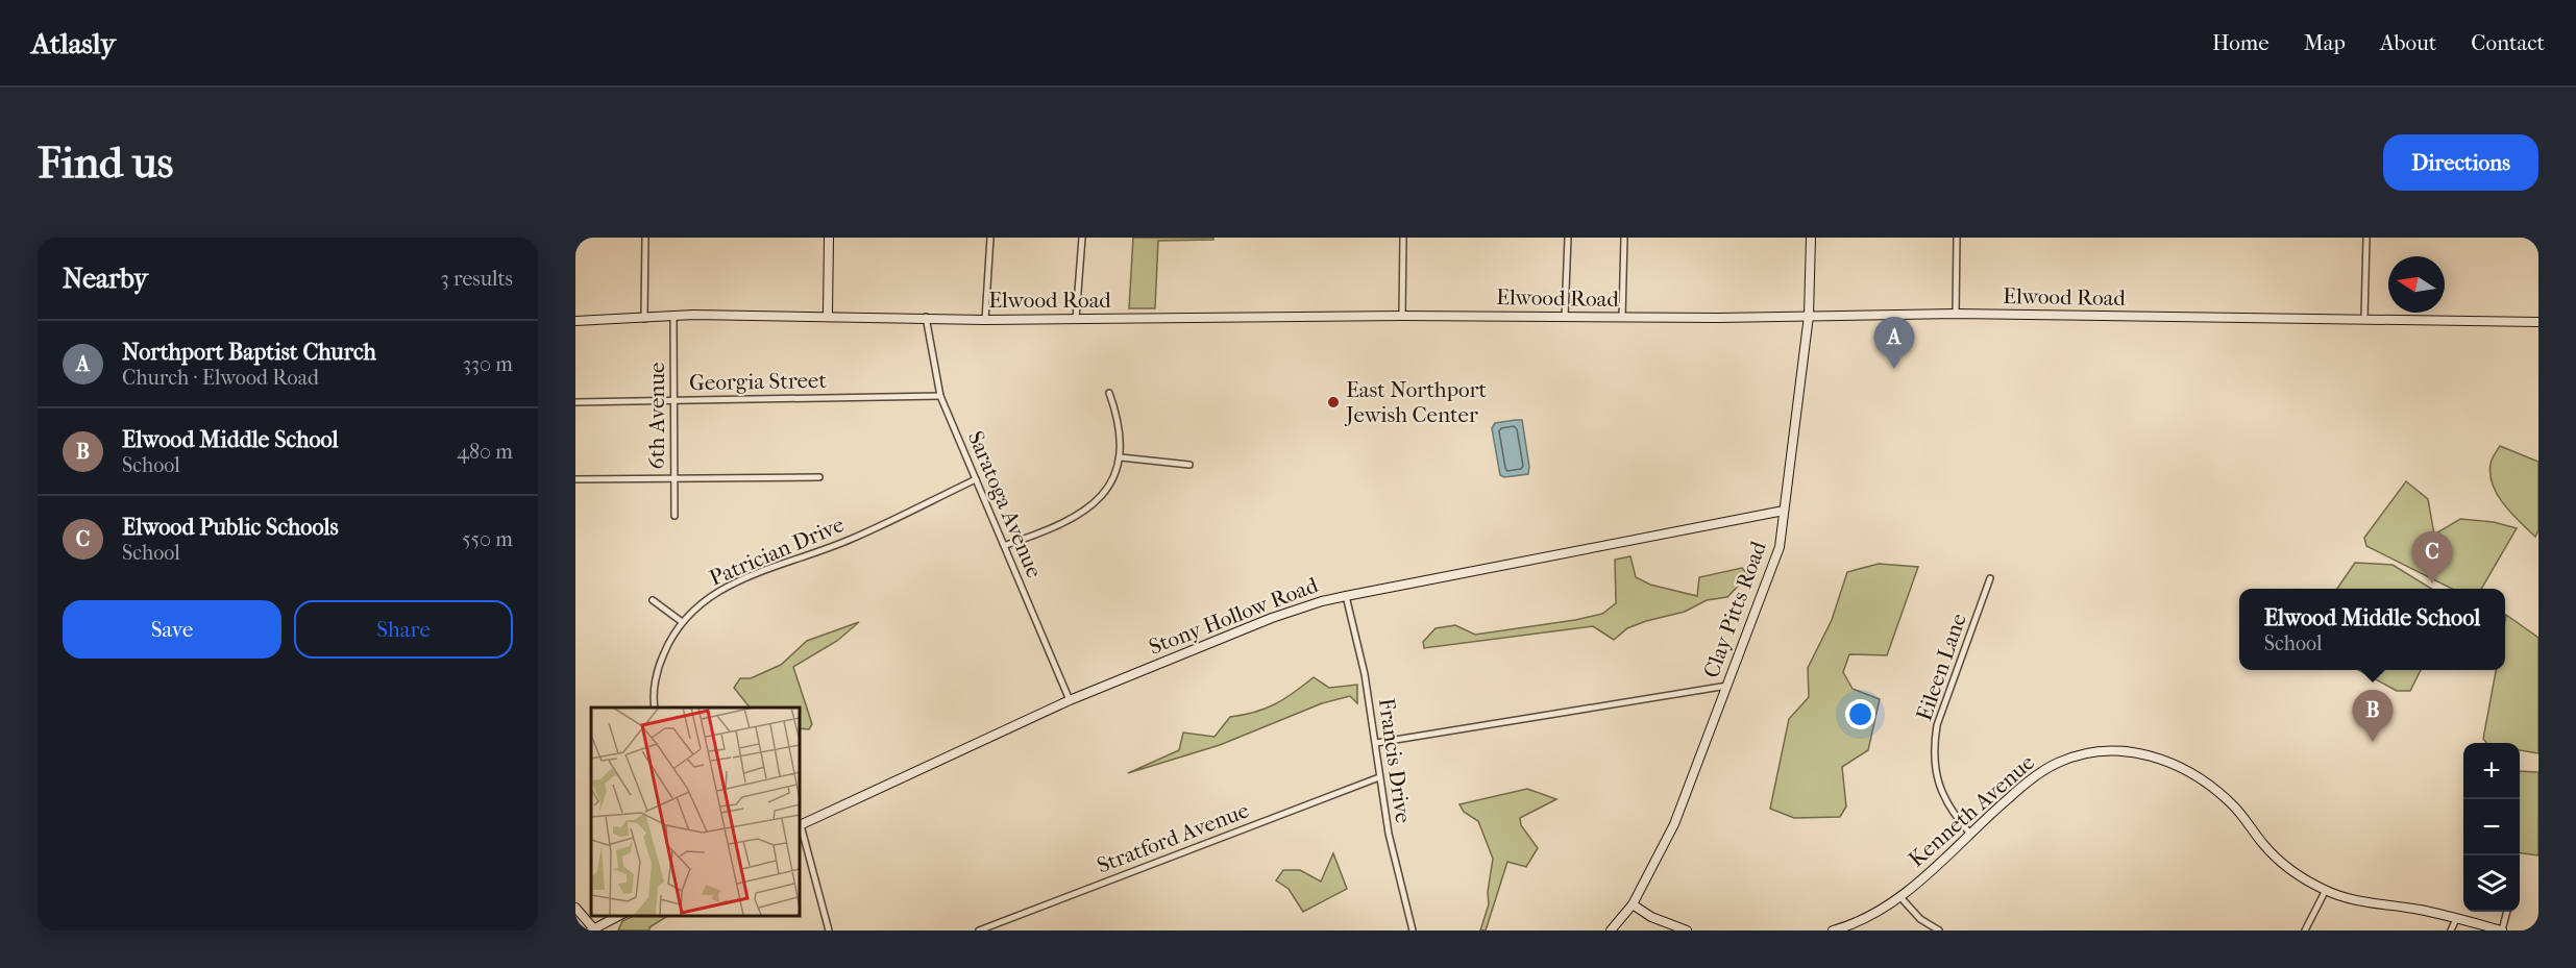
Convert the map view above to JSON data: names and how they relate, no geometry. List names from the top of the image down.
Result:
{
  "streets": {
    "street": [
      "Elwood Road",
      "Georgia Street",
      "6th Avenue",
      "Saratoga Avenue",
      "Patrician Drive",
      "Clay Pitts Road",
      "Stony Hollow Road",
      "Eileen Lane",
      "Francis Drive",
      "Kenneth Avenue",
      "Stratford Avenue"
    ]
  },
  "crossings": [
    ["Elwood Road", "6th Avenue"],
    ["Elwood Road", "Saratoga Avenue"],
    ["Elwood Road", "Clay Pitts Road"],
    ["Georgia Street", "6th Avenue"],
    ["Georgia Street", "Saratoga Avenue"],
    ["Saratoga Avenue", "Patrician Drive"],
    ["Saratoga Avenue", "Stony Hollow Road"],
    ["Clay Pitts Road", "Stony Hollow Road"],
    ["Stony Hollow Road", "Francis Drive"],
    ["Eileen Lane", "Kenneth Avenue"],
    ["Francis Drive", "Stratford Avenue"]
  ],
  "places": ["East Northport Jewish Center"],
  "north": "left",
  "page": {
    "header": "Atlasly",
    "nav": [
      "Home",
      "Map",
      "About",
      "Contact"
    ],
    "buttons": [
      "Directions",
      ["Save", "Share"]
    ],
    "title": "Find us",
    "heading": ["Nearby", "3 results"],
    "pins": ["A", "C", "B"],
    "list": [
      {
        "mark": "A",
        "name": "Northport Baptist Church",
        "note": "Church · Elwood Road",
        "value": "330 m"
      },
      {
        "mark": "B",
        "name": "Elwood Middle School",
        "note": "School",
        "value": "480 m"
      },
      {
        "mark": "C",
        "name": "Elwood Public Schools",
        "note": "School",
        "value": "550 m"
      }
    ],
    "popup": ["Elwood Middle School", "School"],
    "map_buttons": ["+", "−"]
  }
}
